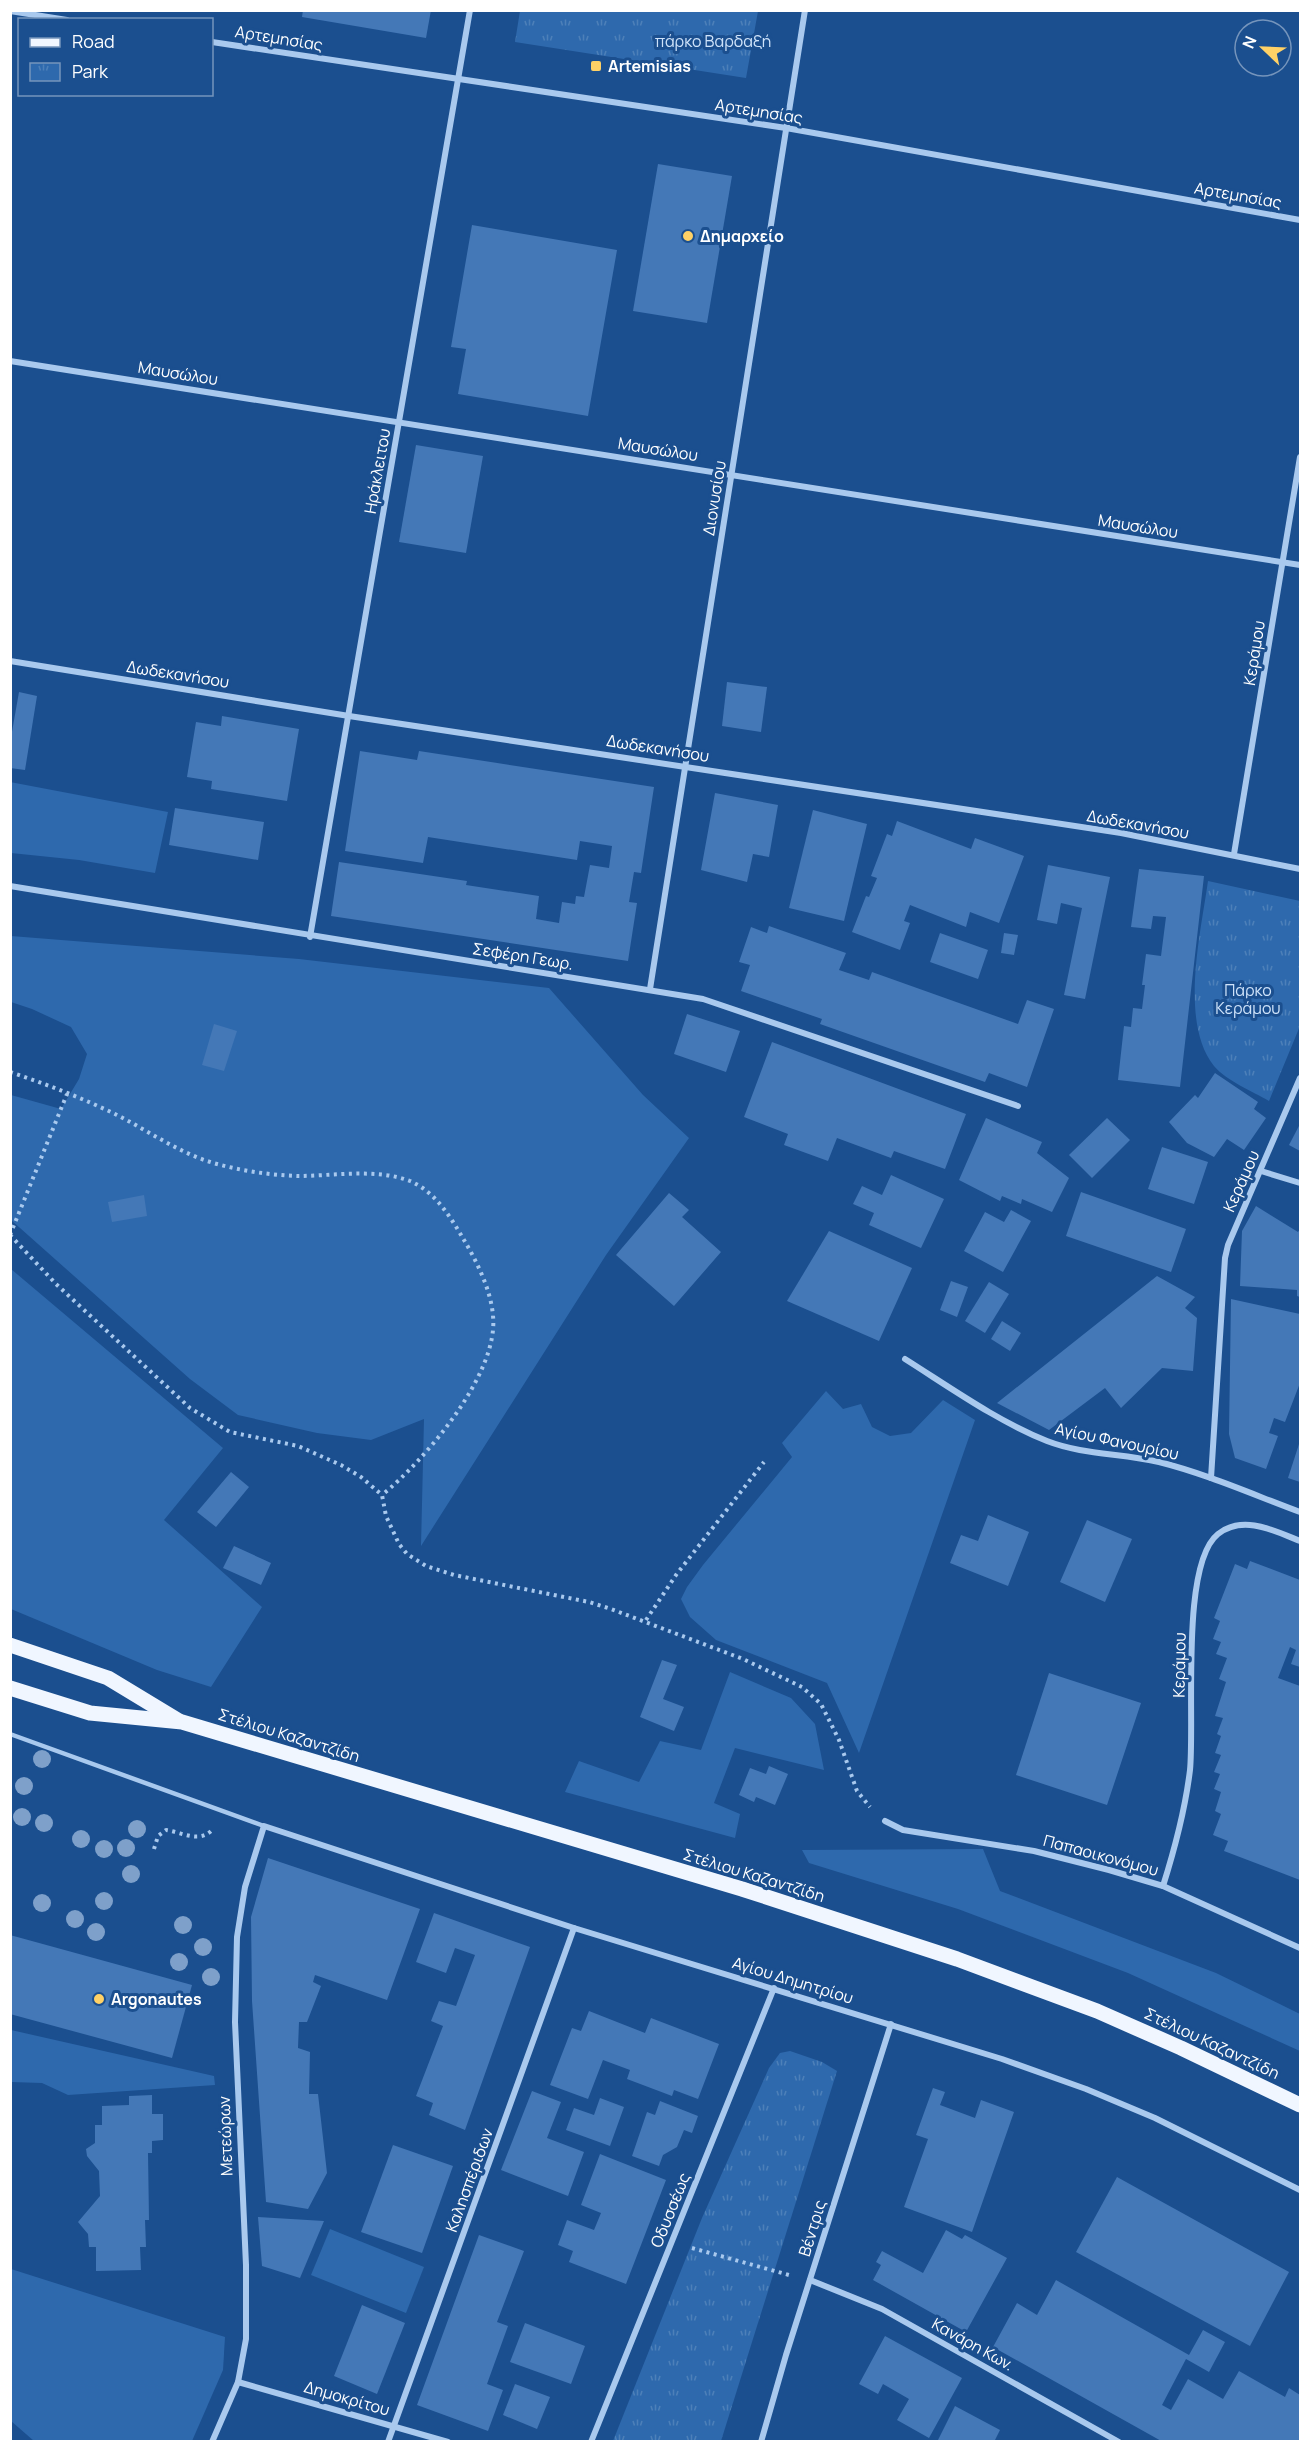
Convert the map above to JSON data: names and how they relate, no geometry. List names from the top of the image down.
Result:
{
  "streets": {
    "main road": ["Στέλιου Καζαντζίδη"],
    "street": [
      "Αρτεμησίας",
      "Μαυσώλου",
      "Ηράκλειτου",
      "Διονυσίου",
      "Κεράμου",
      "Δωδεκανήσου",
      "Σεφέρη Γεωρ.",
      "Αγίου Φανουρίου",
      "Παπαοικονόμου",
      "Αγίου Δημητρίου",
      "Μετεώρων",
      "Καλησπέριδων",
      "Οδυσσέως",
      "Βέντρις",
      "Κανάρη Κων.",
      "Δημοκρίτου"
    ]
  },
  "crossings": [
    ["Αρτεμησίας", "Ηράκλειτου"],
    ["Αρτεμησίας", "Διονυσίου"],
    ["Μαυσώλου", "Ηράκλειτου"],
    ["Μαυσώλου", "Διονυσίου"],
    ["Μαυσώλου", "Κεράμου"],
    ["Ηράκλειτου", "Δωδεκανήσου"],
    ["Ηράκλειτου", "Σεφέρη Γεωρ."],
    ["Διονυσίου", "Δωδεκανήσου"],
    ["Διονυσίου", "Σεφέρη Γεωρ."],
    ["Κεράμου", "Δωδεκανήσου"],
    ["Κεράμου", "Αγίου Φανουρίου"],
    ["Κεράμου", "Παπαοικονόμου"],
    ["Αγίου Δημητρίου", "Μετεώρων"],
    ["Αγίου Δημητρίου", "Καλησπέριδων"],
    ["Αγίου Δημητρίου", "Οδυσσέως"],
    ["Αγίου Δημητρίου", "Βέντρις"],
    ["Μετεώρων", "Δημοκρίτου"],
    ["Καλησπέριδων", "Δημοκρίτου"],
    ["Βέντρις", "Κανάρη Κων."]
  ],
  "parks": ["πάρκο Βαρδαξή", "Πάρκο Κεράμου"],
  "places": {
    "transit": ["Artemisias"],
    "other": ["Δημαρχείο", "Argonautes"]
  },
  "legend": ["Road", "Park"],
  "north": "top left"
}
